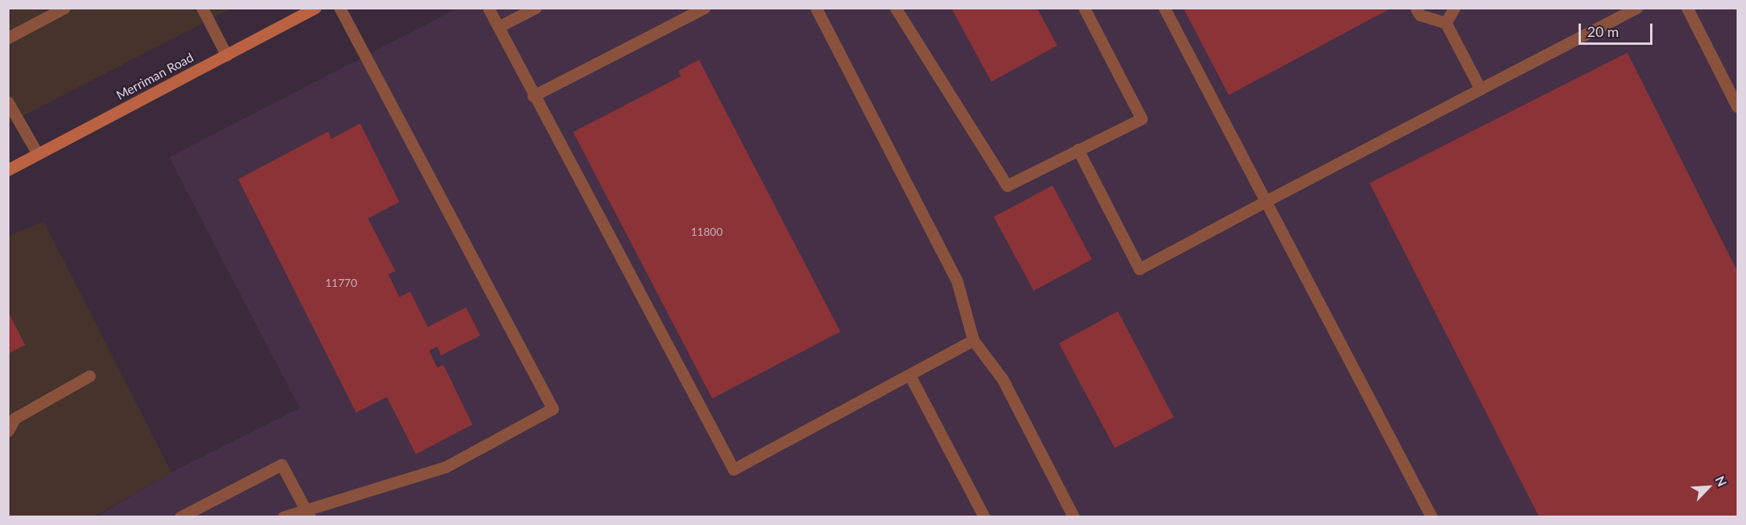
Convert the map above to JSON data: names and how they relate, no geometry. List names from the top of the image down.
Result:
{
  "streets": {
    "main road": ["Merriman Road"]
  },
  "house_numbers": ["11800", "11770"],
  "scale_bar": "20 m",
  "north": "top right"
}
